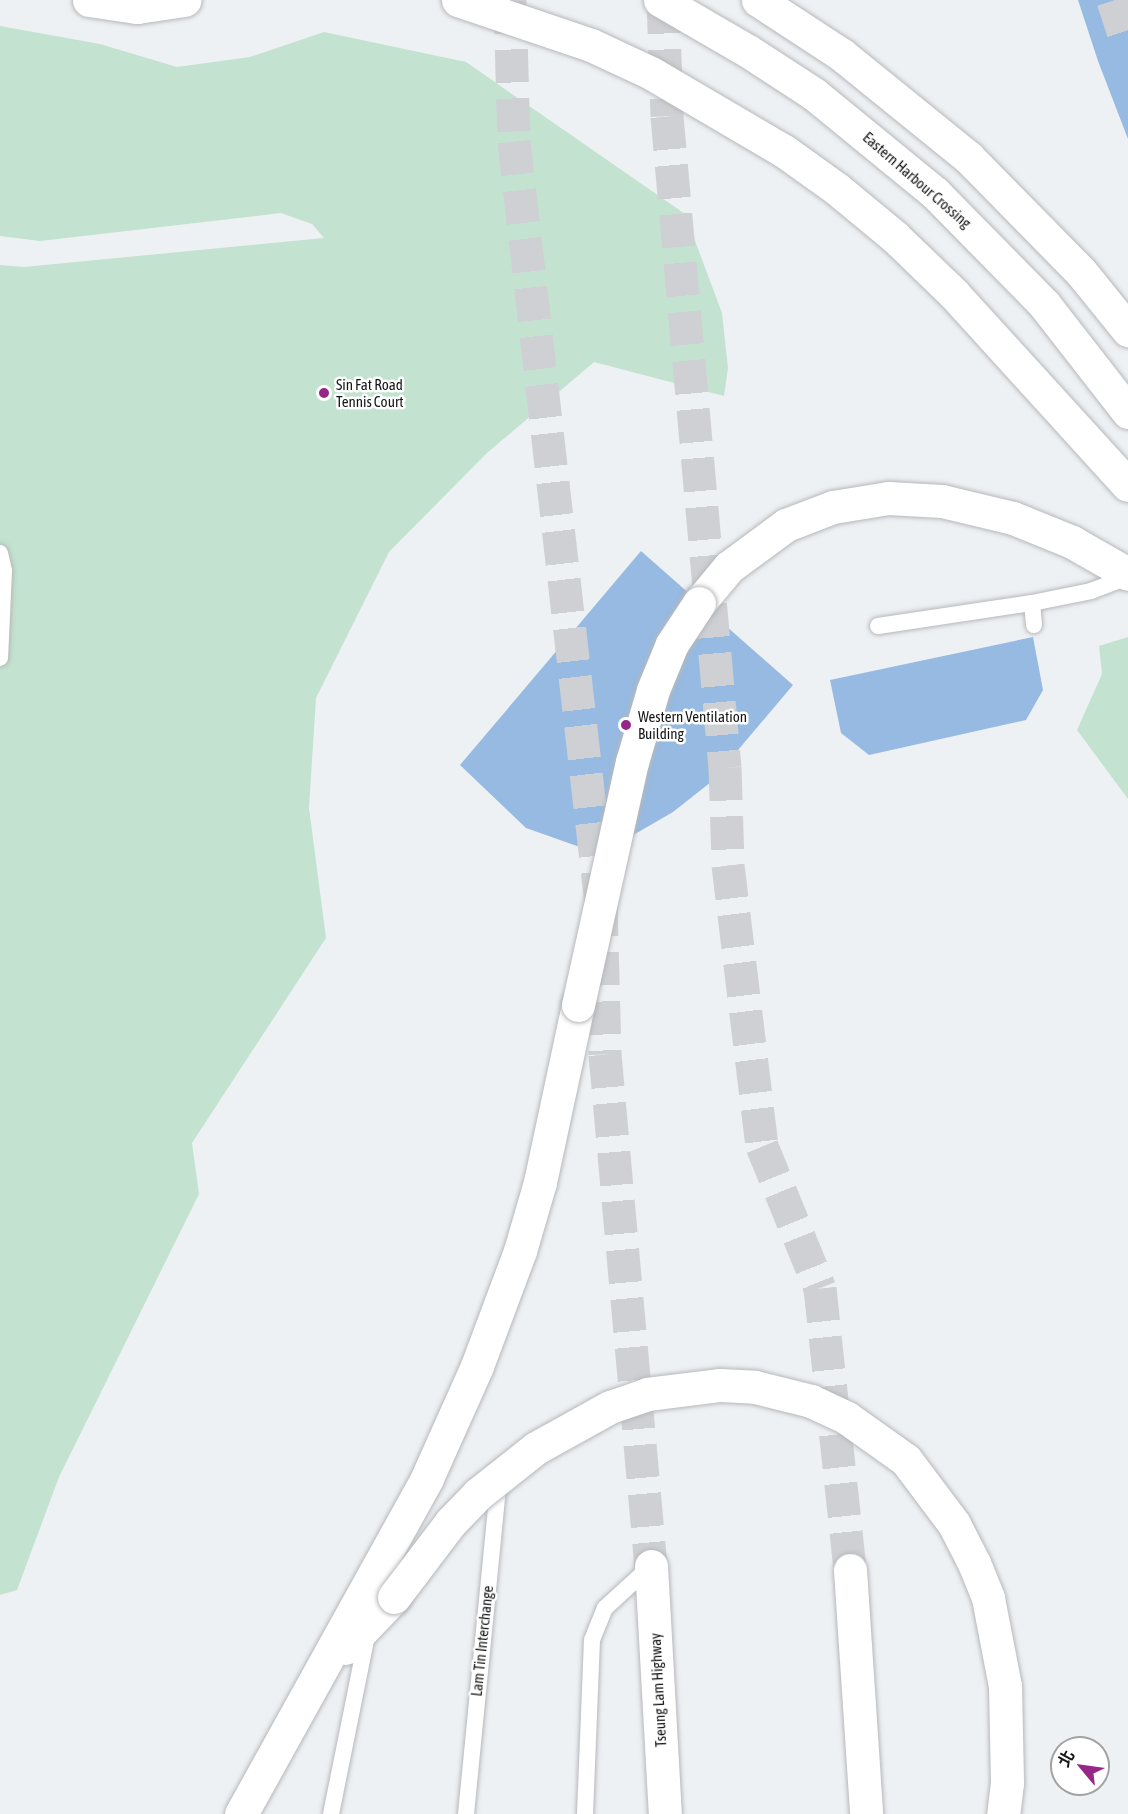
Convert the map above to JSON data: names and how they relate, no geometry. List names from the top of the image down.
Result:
{
  "streets": {
    "main road": ["Eastern Harbour Crossing", "Tseung Lam Highway"],
    "lane": ["Lam Tin Interchange"]
  },
  "places": ["Sin Fat Road Tennis Court", "Western Ventilation Building"],
  "north": "top left"
}
